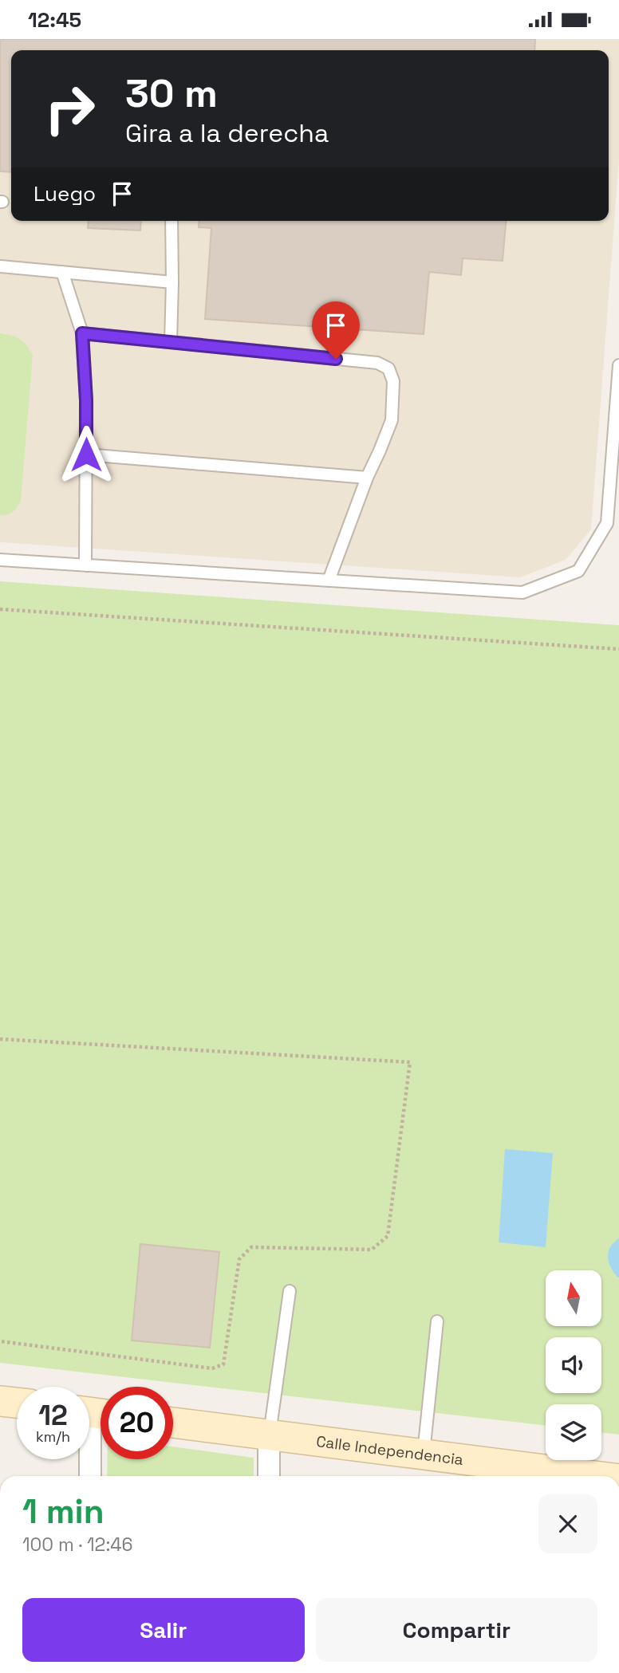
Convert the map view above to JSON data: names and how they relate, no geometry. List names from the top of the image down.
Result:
{
  "streets": {
    "street": ["Calle Independencia"]
  },
  "north": "top",
  "page": {
    "status": "12:45",
    "turn": ["30 m", "Gira a la derecha"],
    "then": "Luego",
    "speed": "12 km/h",
    "limit": "20",
    "heading": ["1 min", "100 m · 12:46"],
    "buttons": ["Salir", "Compartir"]
  }
}
